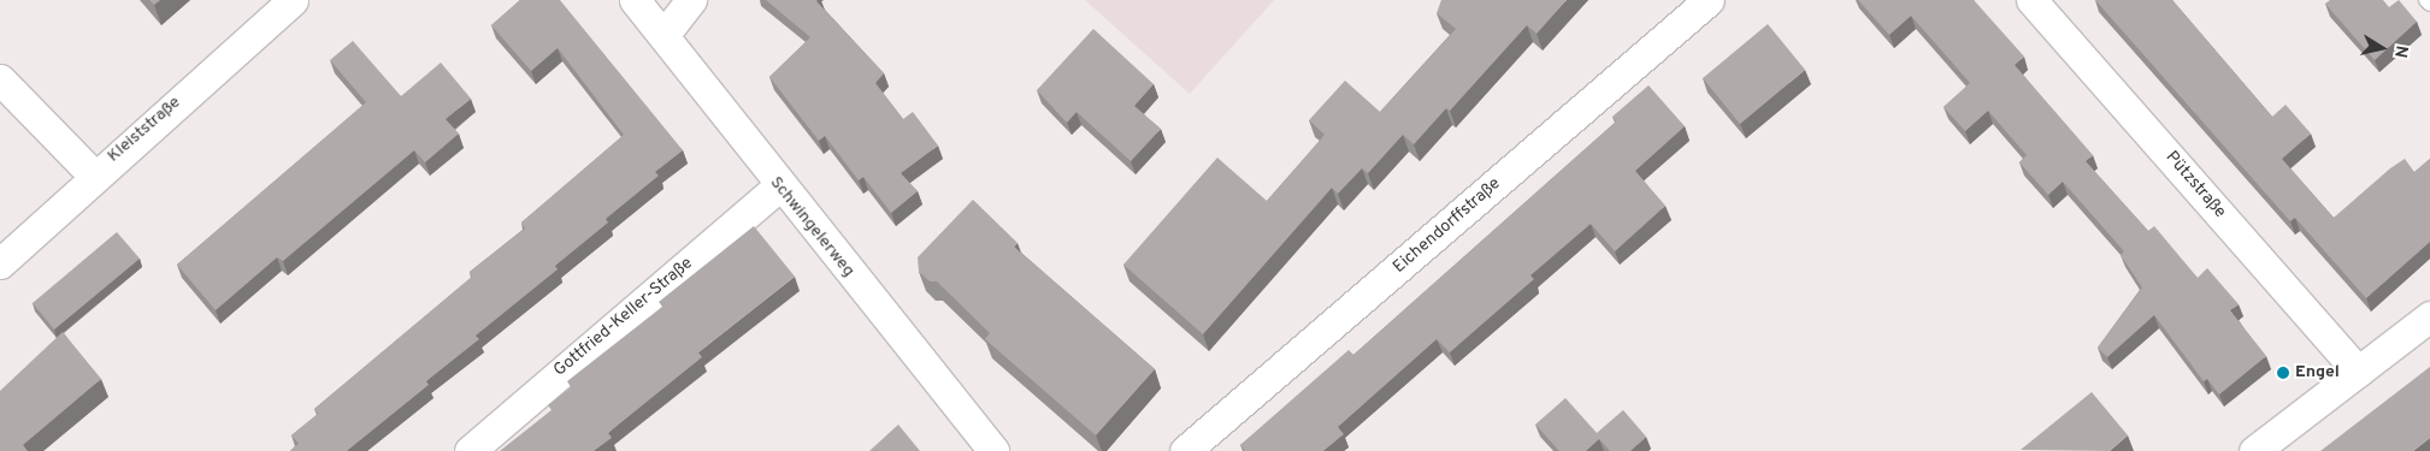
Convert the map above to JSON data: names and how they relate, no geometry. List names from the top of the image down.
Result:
{
  "streets": {
    "street": [
      "Kleiststraße",
      "Pützstraße",
      "Eichendorffstraße",
      "Schwingelerweg",
      "Gottfried-Keller-Straße"
    ]
  },
  "crossings": [
    ["Schwingelerweg", "Gottfried-Keller-Straße"]
  ],
  "places": ["Engel"],
  "north": "right"
}
